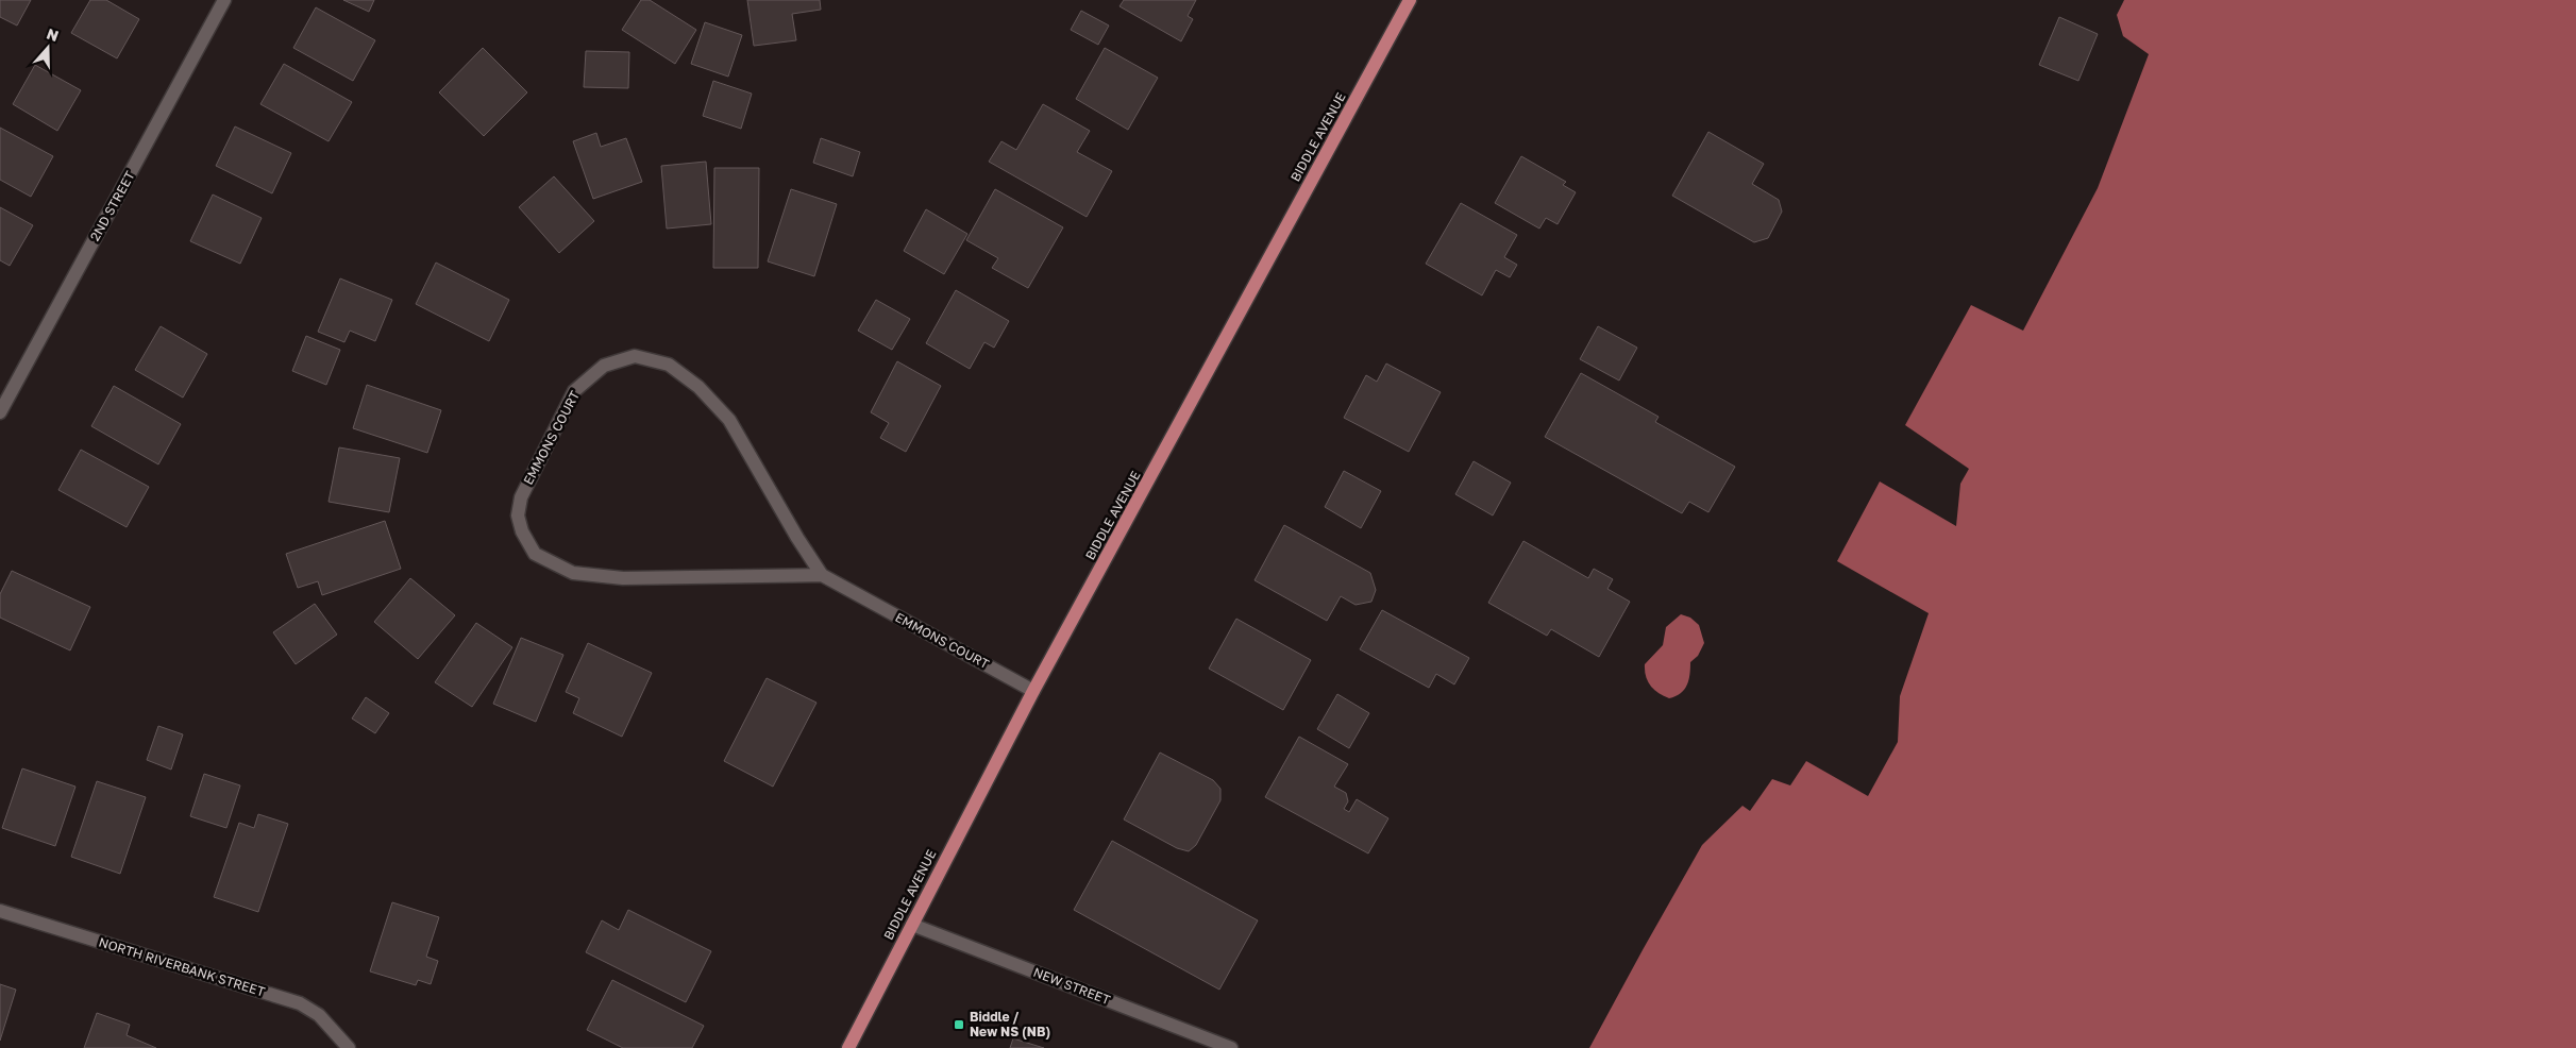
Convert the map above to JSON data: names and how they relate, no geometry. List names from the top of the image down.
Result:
{
  "streets": {
    "main road": ["BIDDLE AVENUE"],
    "street": [
      "2ND STREET",
      "EMMONS COURT",
      "NORTH RIVERBANK STREET",
      "NEW STREET"
    ]
  },
  "crossings": [
    ["BIDDLE AVENUE", "EMMONS COURT"],
    ["BIDDLE AVENUE", "NEW STREET"]
  ],
  "places": {
    "transit": ["Biddle / New NS (NB)"]
  },
  "north": "top"
}
